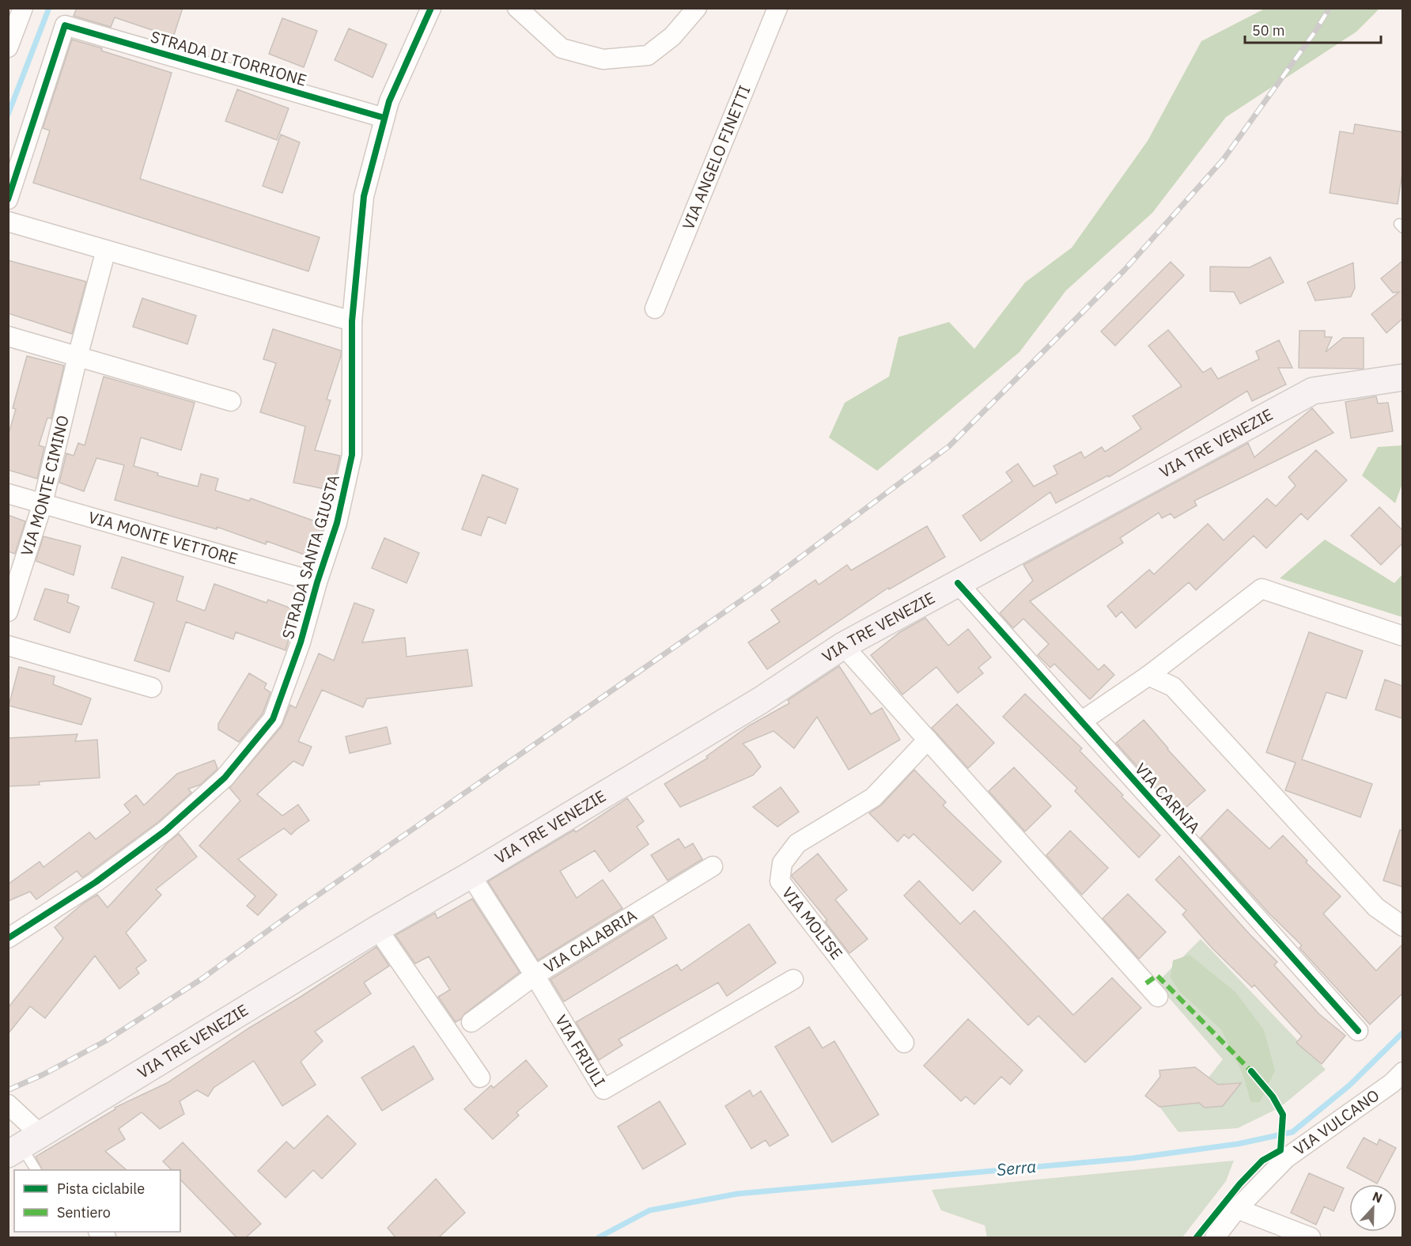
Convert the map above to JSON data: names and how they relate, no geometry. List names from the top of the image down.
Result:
{
  "streets": {
    "main road": ["VIA TRE VENEZIE"],
    "street": [
      "STRADA DI TORRIONE",
      "VIA ANGELO FINETTI",
      "VIA MONTE CIMINO",
      "VIA MONTE VETTORE",
      "STRADA SANTA GIUSTA",
      "VIA CARNIA",
      "VIA MOLISE",
      "VIA CALABRIA",
      "VIA FRIULI",
      "VIA VULCANO"
    ]
  },
  "crossings": [
    ["STRADA DI TORRIONE", "STRADA SANTA GIUSTA"],
    ["VIA TRE VENEZIE", "VIA CARNIA"],
    ["VIA TRE VENEZIE", "VIA FRIULI"],
    ["VIA MONTE CIMINO", "VIA MONTE VETTORE"],
    ["VIA MONTE VETTORE", "STRADA SANTA GIUSTA"],
    ["VIA CALABRIA", "VIA FRIULI"]
  ],
  "water": ["Serra"],
  "legend": ["Pista ciclabile", "Sentiero"],
  "scale_bar": "50 m",
  "north": "top"
}
